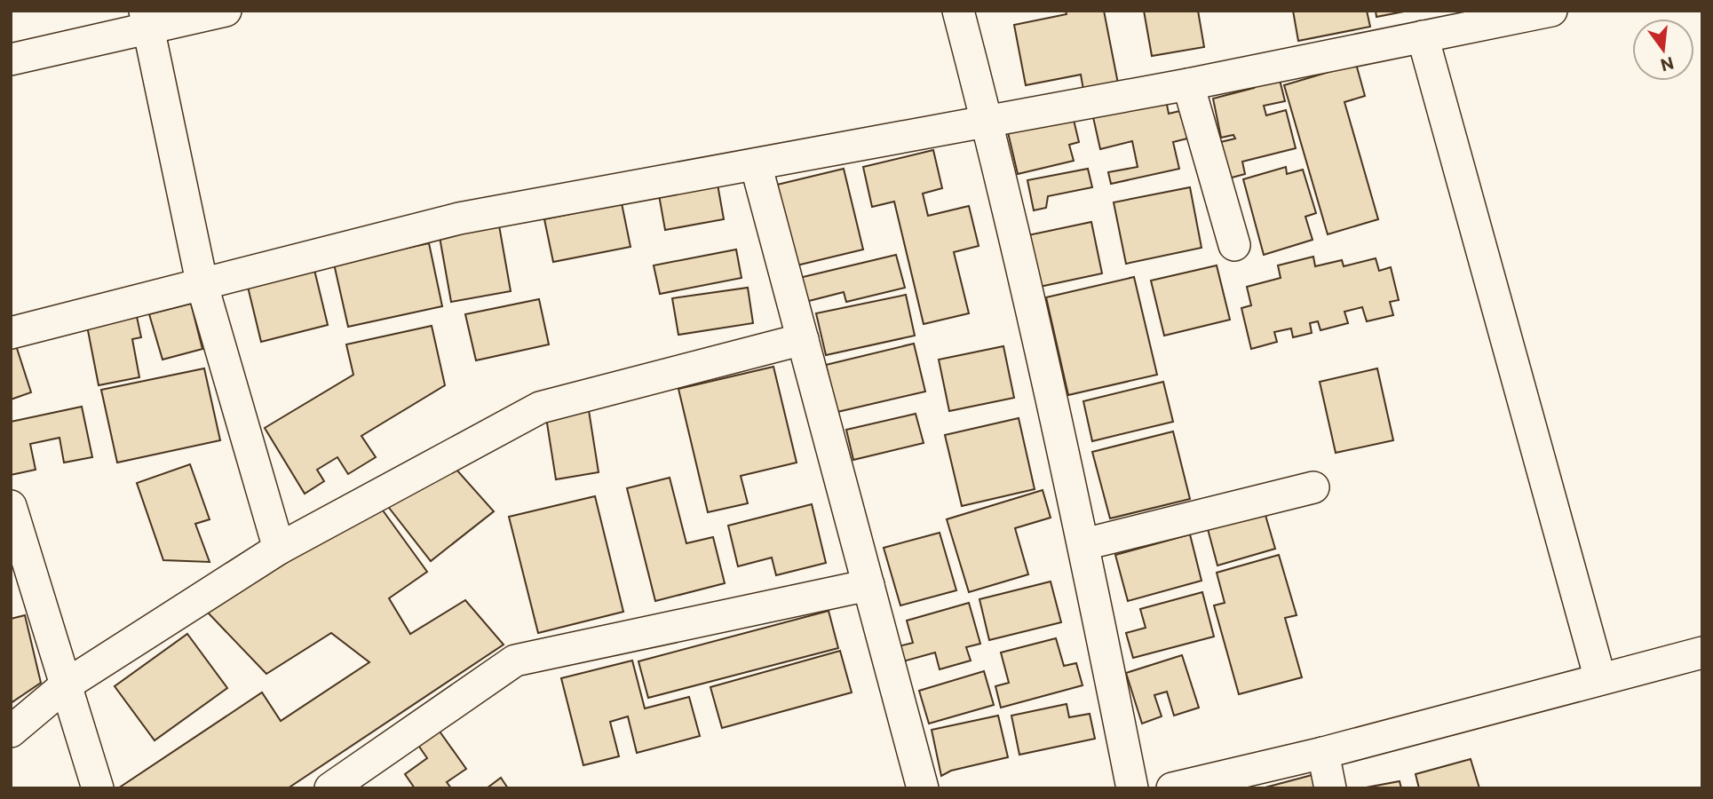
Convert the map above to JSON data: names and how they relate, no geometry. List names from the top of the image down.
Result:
{
  "north": "bottom"
}
